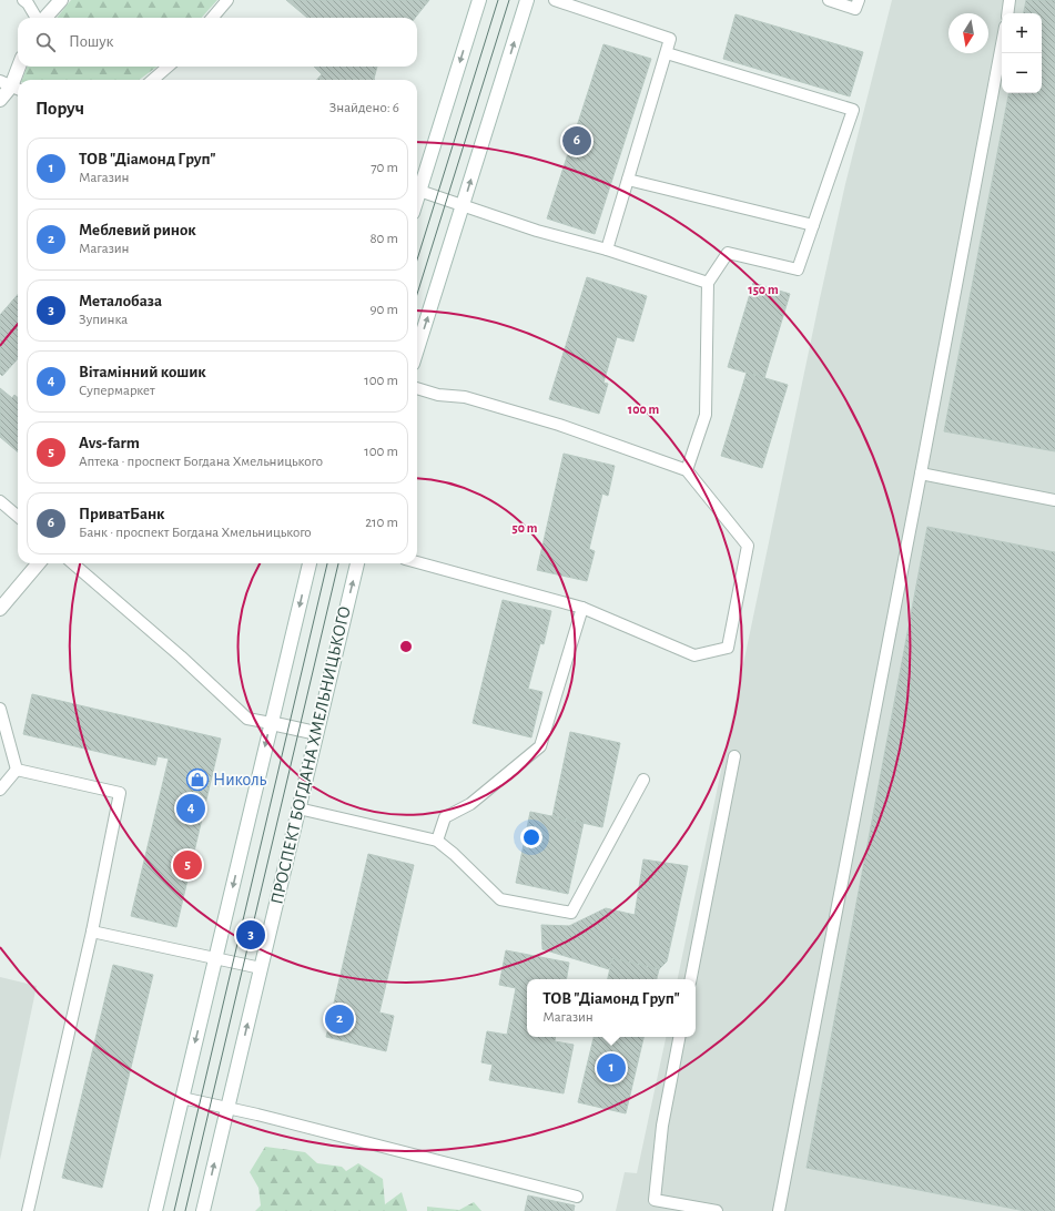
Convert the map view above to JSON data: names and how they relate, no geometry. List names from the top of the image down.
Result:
{
  "streets": {
    "main road": ["ПРОСПЕКТ БОГДАНА ХМЕЛЬНИЦЬКОГО"]
  },
  "places": {
    "shop": ["Николь"]
  },
  "north": "bottom",
  "page": {
    "map_buttons": ["+", "−"],
    "search": "Пошук",
    "heading": ["Поруч", "Знайдено: 6"],
    "pins": [
      "6",
      "4",
      "5",
      "3",
      "2",
      "1"
    ],
    "list": [
      {
        "mark": "1",
        "name": "ТОВ \"Діамонд Груп\"",
        "note": "Магазин",
        "value": "70 m"
      },
      {
        "mark": "2",
        "name": "Меблевий ринок",
        "note": "Магазин",
        "value": "80 m"
      },
      {
        "mark": "3",
        "name": "Металобаза",
        "note": "Зупинка",
        "value": "90 m"
      },
      {
        "mark": "4",
        "name": "Вітамінний кошик",
        "note": "Супермаркет",
        "value": "100 m"
      },
      {
        "mark": "5",
        "name": "Avs-farm",
        "note": "Аптека · проспект Богдана Хмельницького",
        "value": "100 m"
      },
      {
        "mark": "6",
        "name": "ПриватБанк",
        "note": "Банк · проспект Богдана Хмельницького",
        "value": "210 m"
      }
    ],
    "popup": ["ТОВ \"Діамонд Груп\"", "Магазин"]
  },
  "rings": ["150 m", "100 m", "50 m"]
}
